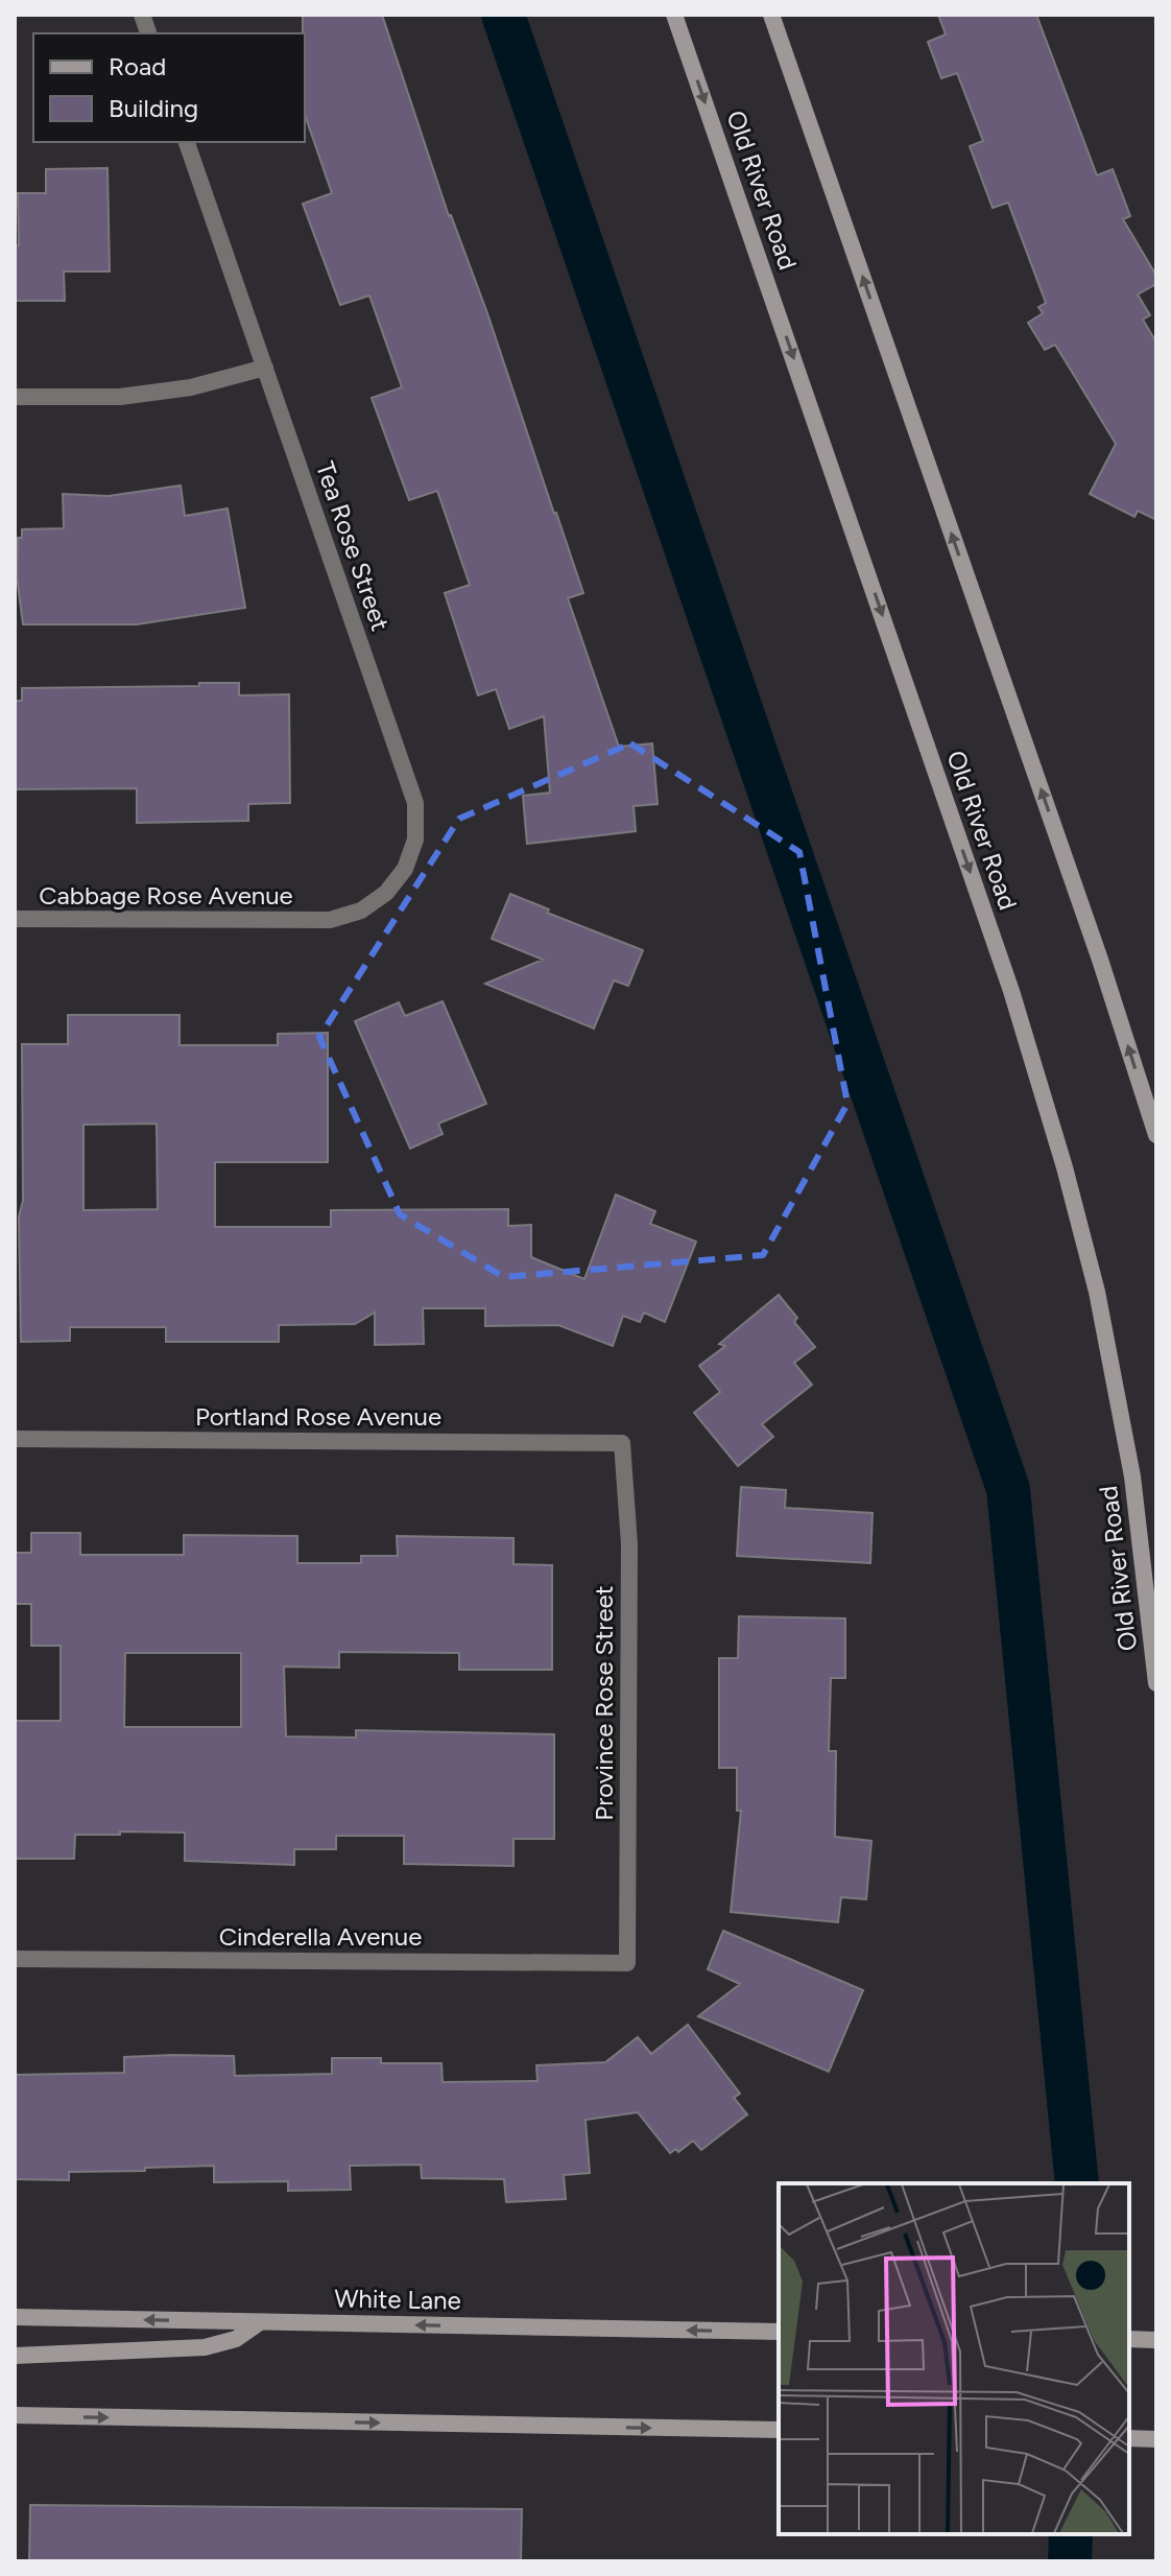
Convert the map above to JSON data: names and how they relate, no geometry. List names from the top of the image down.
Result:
{
  "streets": {
    "main road": ["Old River Road", "White Lane"],
    "street": [
      "Tea Rose Street",
      "Cabbage Rose Avenue",
      "Portland Rose Avenue",
      "Province Rose Street",
      "Cinderella Avenue"
    ]
  },
  "crossings": [
    ["Tea Rose Street", "Cabbage Rose Avenue"],
    ["Portland Rose Avenue", "Province Rose Street"],
    ["Province Rose Street", "Cinderella Avenue"]
  ],
  "legend": ["Road", "Building"]
}
